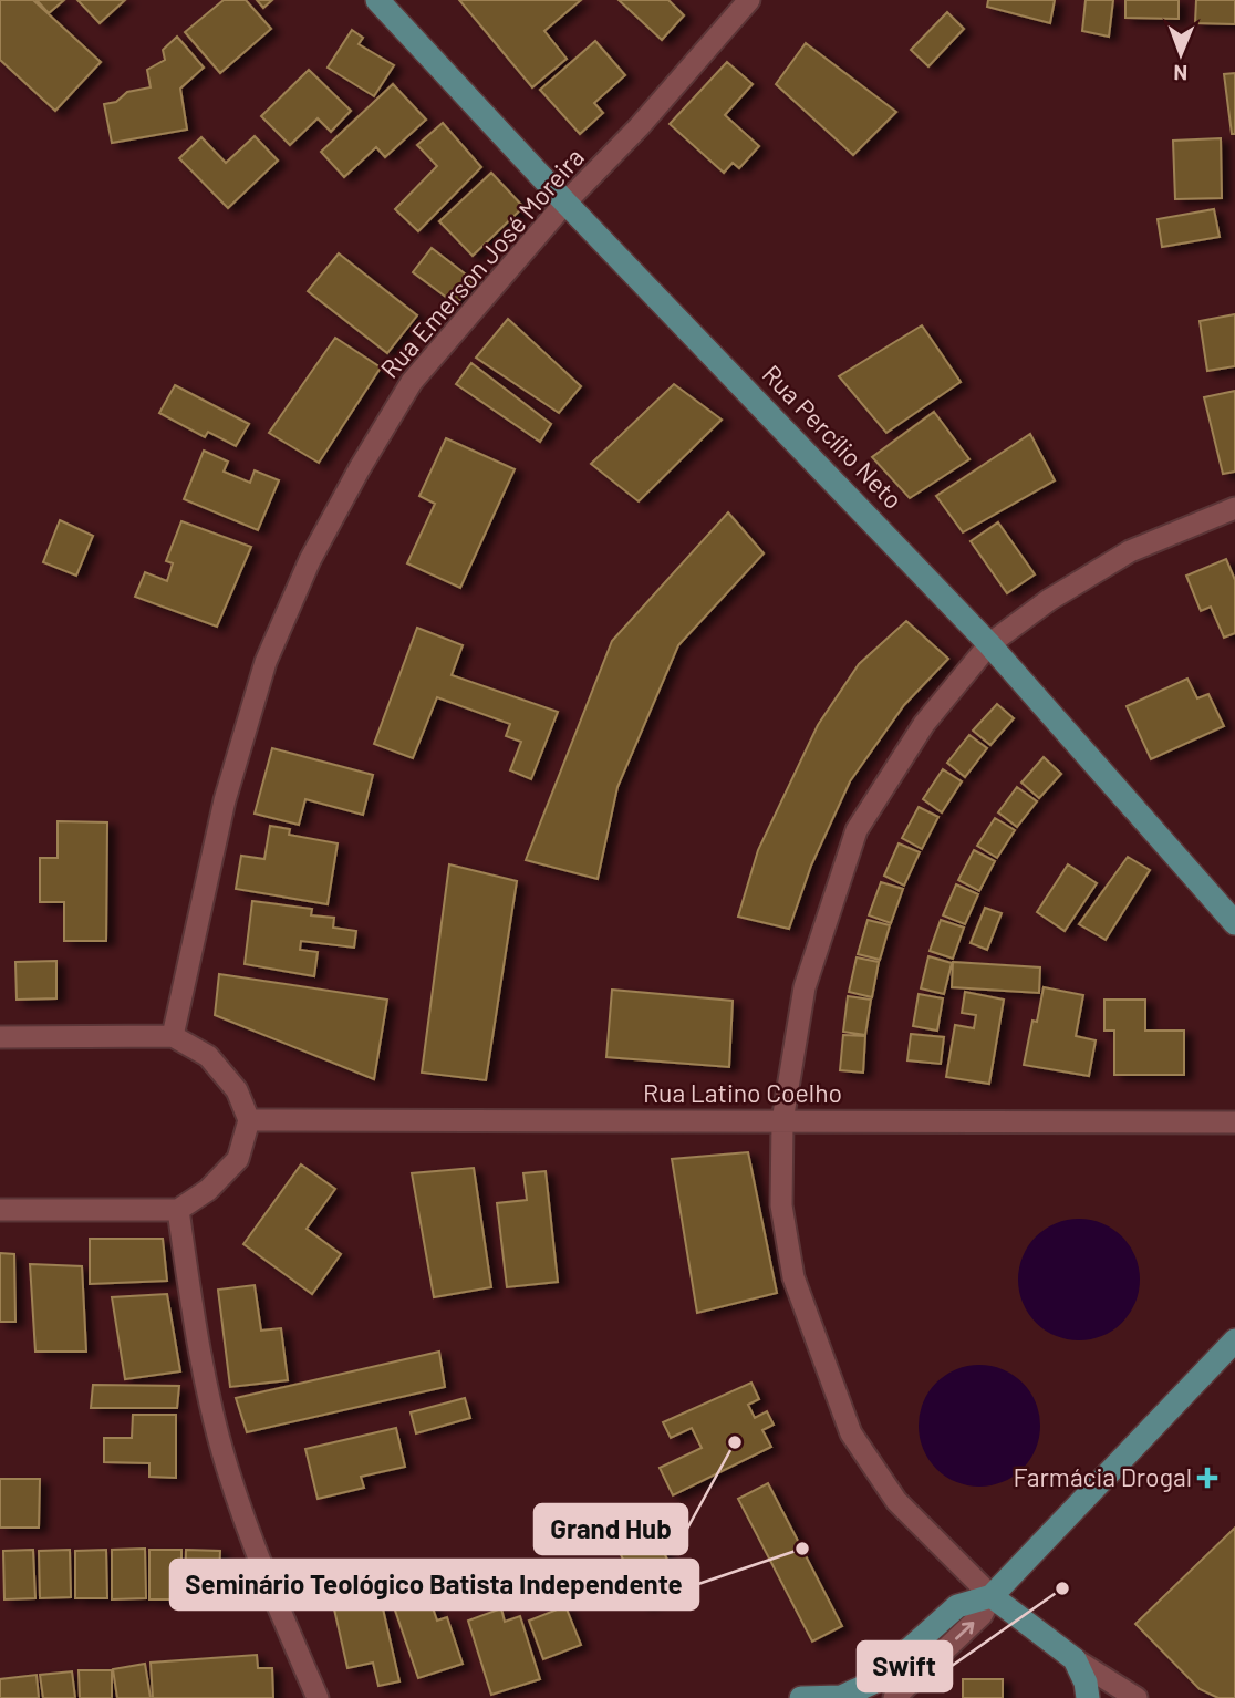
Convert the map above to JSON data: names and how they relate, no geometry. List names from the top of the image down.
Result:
{
  "streets": {
    "main road": ["Rua Percílio Neto"],
    "street": ["Rua Emerson José Moreira", "Rua Latino Coelho"]
  },
  "crossings": [
    ["Rua Emerson José Moreira", "Rua Percílio Neto"]
  ],
  "places": {
    "other": ["Grand Hub", "Seminário Teológico Batista Independente", "Swift"],
    "health": ["Farmácia Drogal"]
  },
  "north": "bottom"
}
